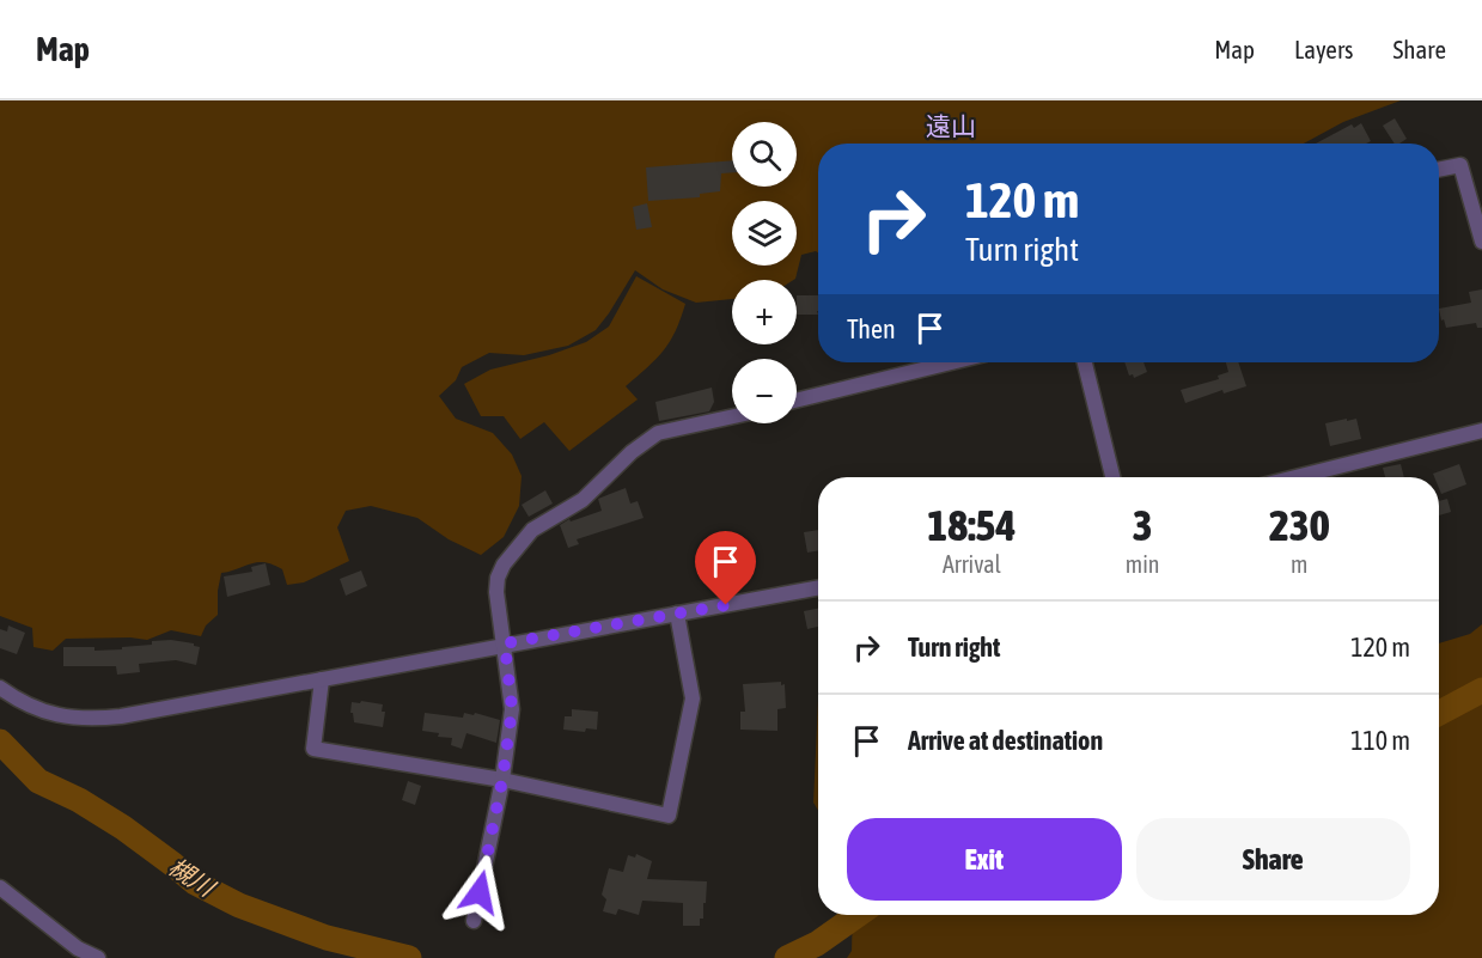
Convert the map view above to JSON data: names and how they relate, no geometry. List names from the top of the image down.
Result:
{
  "districts": ["遠山"],
  "water": ["槻川"],
  "page": {
    "header": "Map",
    "nav": ["Map", "Layers", "Share"],
    "map_buttons": ["+", "−"],
    "turn": ["120 m", "Turn right"],
    "then": "Then",
    "eta": [
      "18:54",
      "Arrival",
      "3",
      "min",
      "230",
      "m"
    ],
    "list": [
      {
        "name": "Turn right",
        "value": "120 m"
      },
      {
        "name": "Arrive at destination",
        "value": "110 m"
      }
    ],
    "buttons": ["Exit", "Share"]
  }
}
